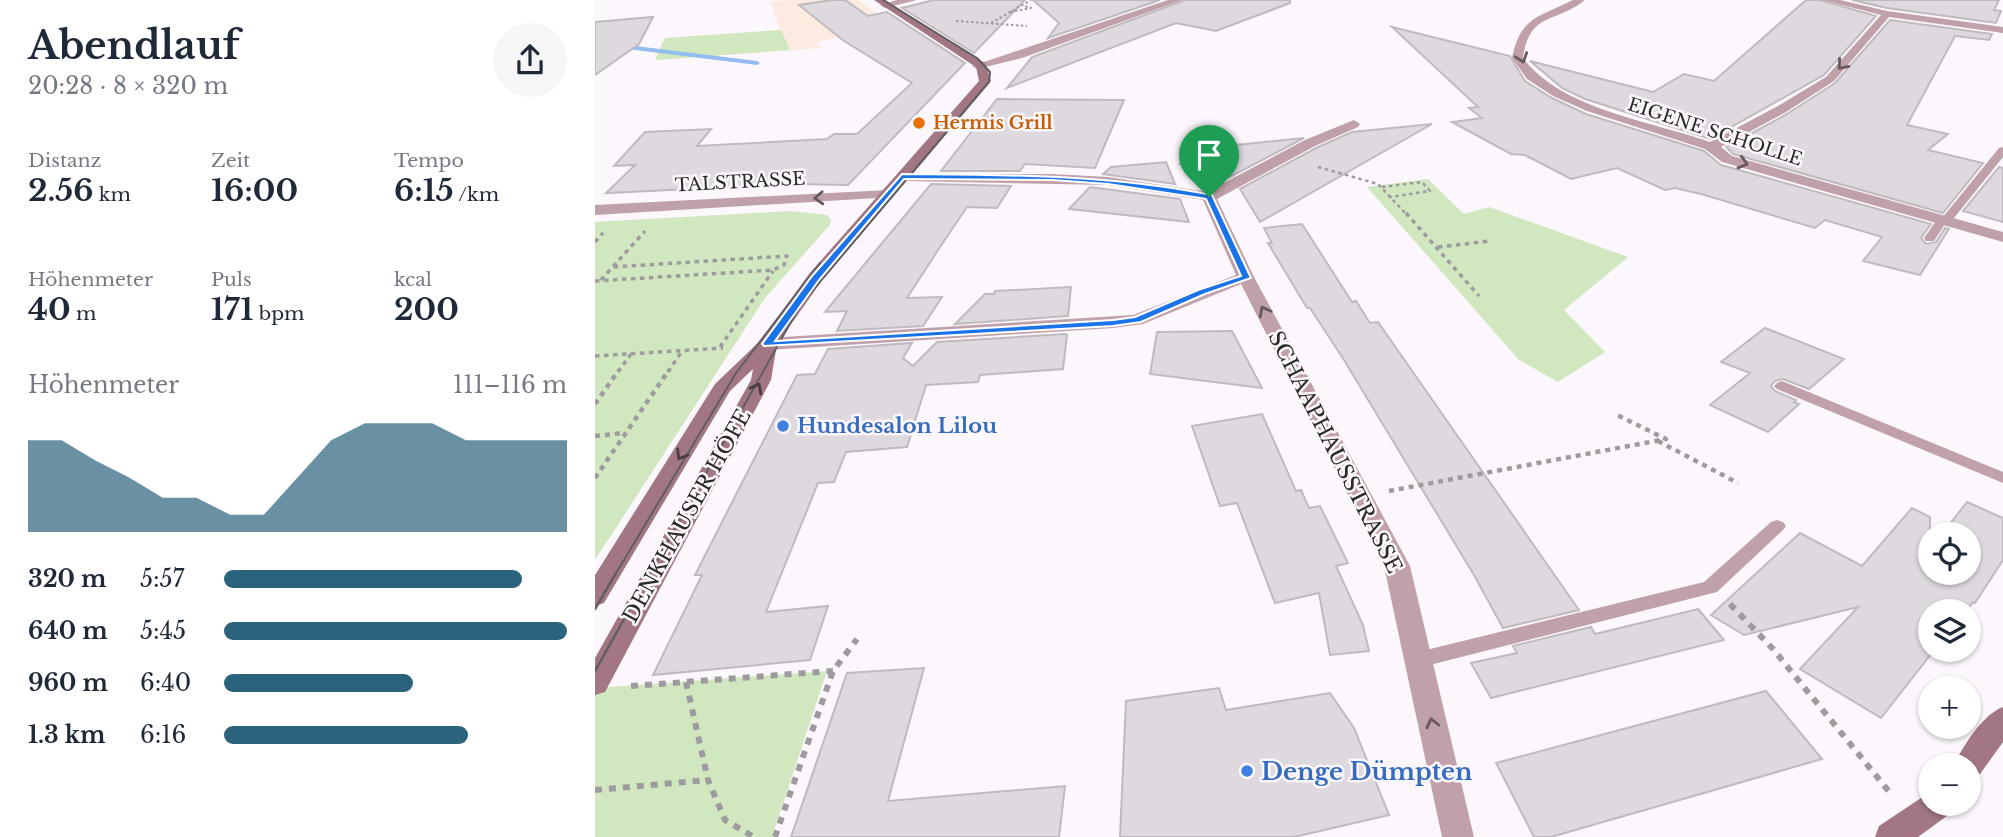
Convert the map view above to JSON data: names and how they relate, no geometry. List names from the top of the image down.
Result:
{
  "streets": {
    "street": [
      "EIGENE SCHOLLE",
      "TALSTRASSE",
      "SCHAAPHAUSSTRASSE",
      "DENKHAUSER HÖFE"
    ]
  },
  "crossings": [
    ["TALSTRASSE", "DENKHAUSER HÖFE"]
  ],
  "one_way": ["SCHAAPHAUSSTRASSE"],
  "places": ["Hermis Grill", "Hundesalon Lilou", "Denge Dümpten"],
  "page": {
    "heading": ["Abendlauf", "20:28 · 8 × 320 m"],
    "stats": [
      ["Distanz", "2.56 km"],
      ["Zeit", "16:00"],
      ["Tempo", "6:15 /km"],
      ["Höhenmeter", "40 m"],
      ["Puls", "171 bpm"],
      ["kcal", "200"]
    ],
    "chart": ["Höhenmeter", "111–116 m"],
    "map_buttons": ["+", "−"],
    "list": [
      {
        "name": "320 m",
        "note": "5:57"
      },
      {
        "name": "640 m",
        "note": "5:45"
      },
      {
        "name": "960 m",
        "note": "6:40"
      },
      {
        "name": "1.3 km",
        "note": "6:16"
      }
    ]
  }
}
